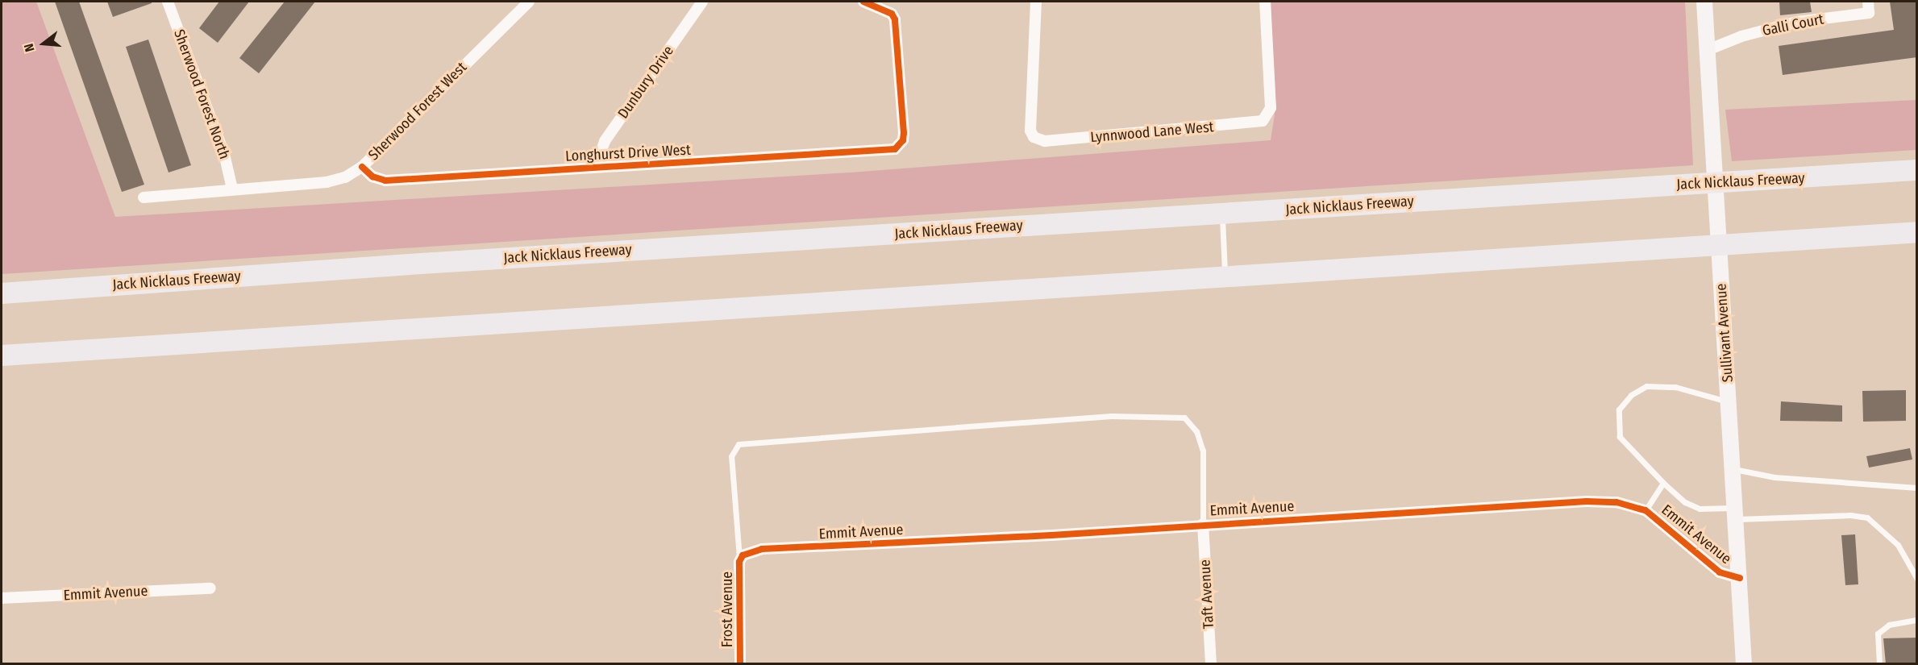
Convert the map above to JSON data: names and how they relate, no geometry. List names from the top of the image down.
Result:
{
  "streets": {
    "highway": ["Jack Nicklaus Freeway"],
    "street": [
      "Galli Court",
      "Dunbury Drive",
      "Sherwood Forest North",
      "Sherwood Forest West",
      "Lynnwood Lane West",
      "Longhurst Drive West",
      "Sullivant Avenue",
      "Emmit Avenue",
      "Taft Avenue",
      "Frost Avenue"
    ]
  },
  "crossings": [
    ["Galli Court", "Sullivant Avenue"],
    ["Dunbury Drive", "Longhurst Drive West"],
    ["Sherwood Forest North", "Sherwood Forest West"],
    ["Sherwood Forest West", "Longhurst Drive West"],
    ["Sullivant Avenue", "Emmit Avenue"],
    ["Emmit Avenue", "Taft Avenue"],
    ["Emmit Avenue", "Frost Avenue"]
  ],
  "north": "left"
}
